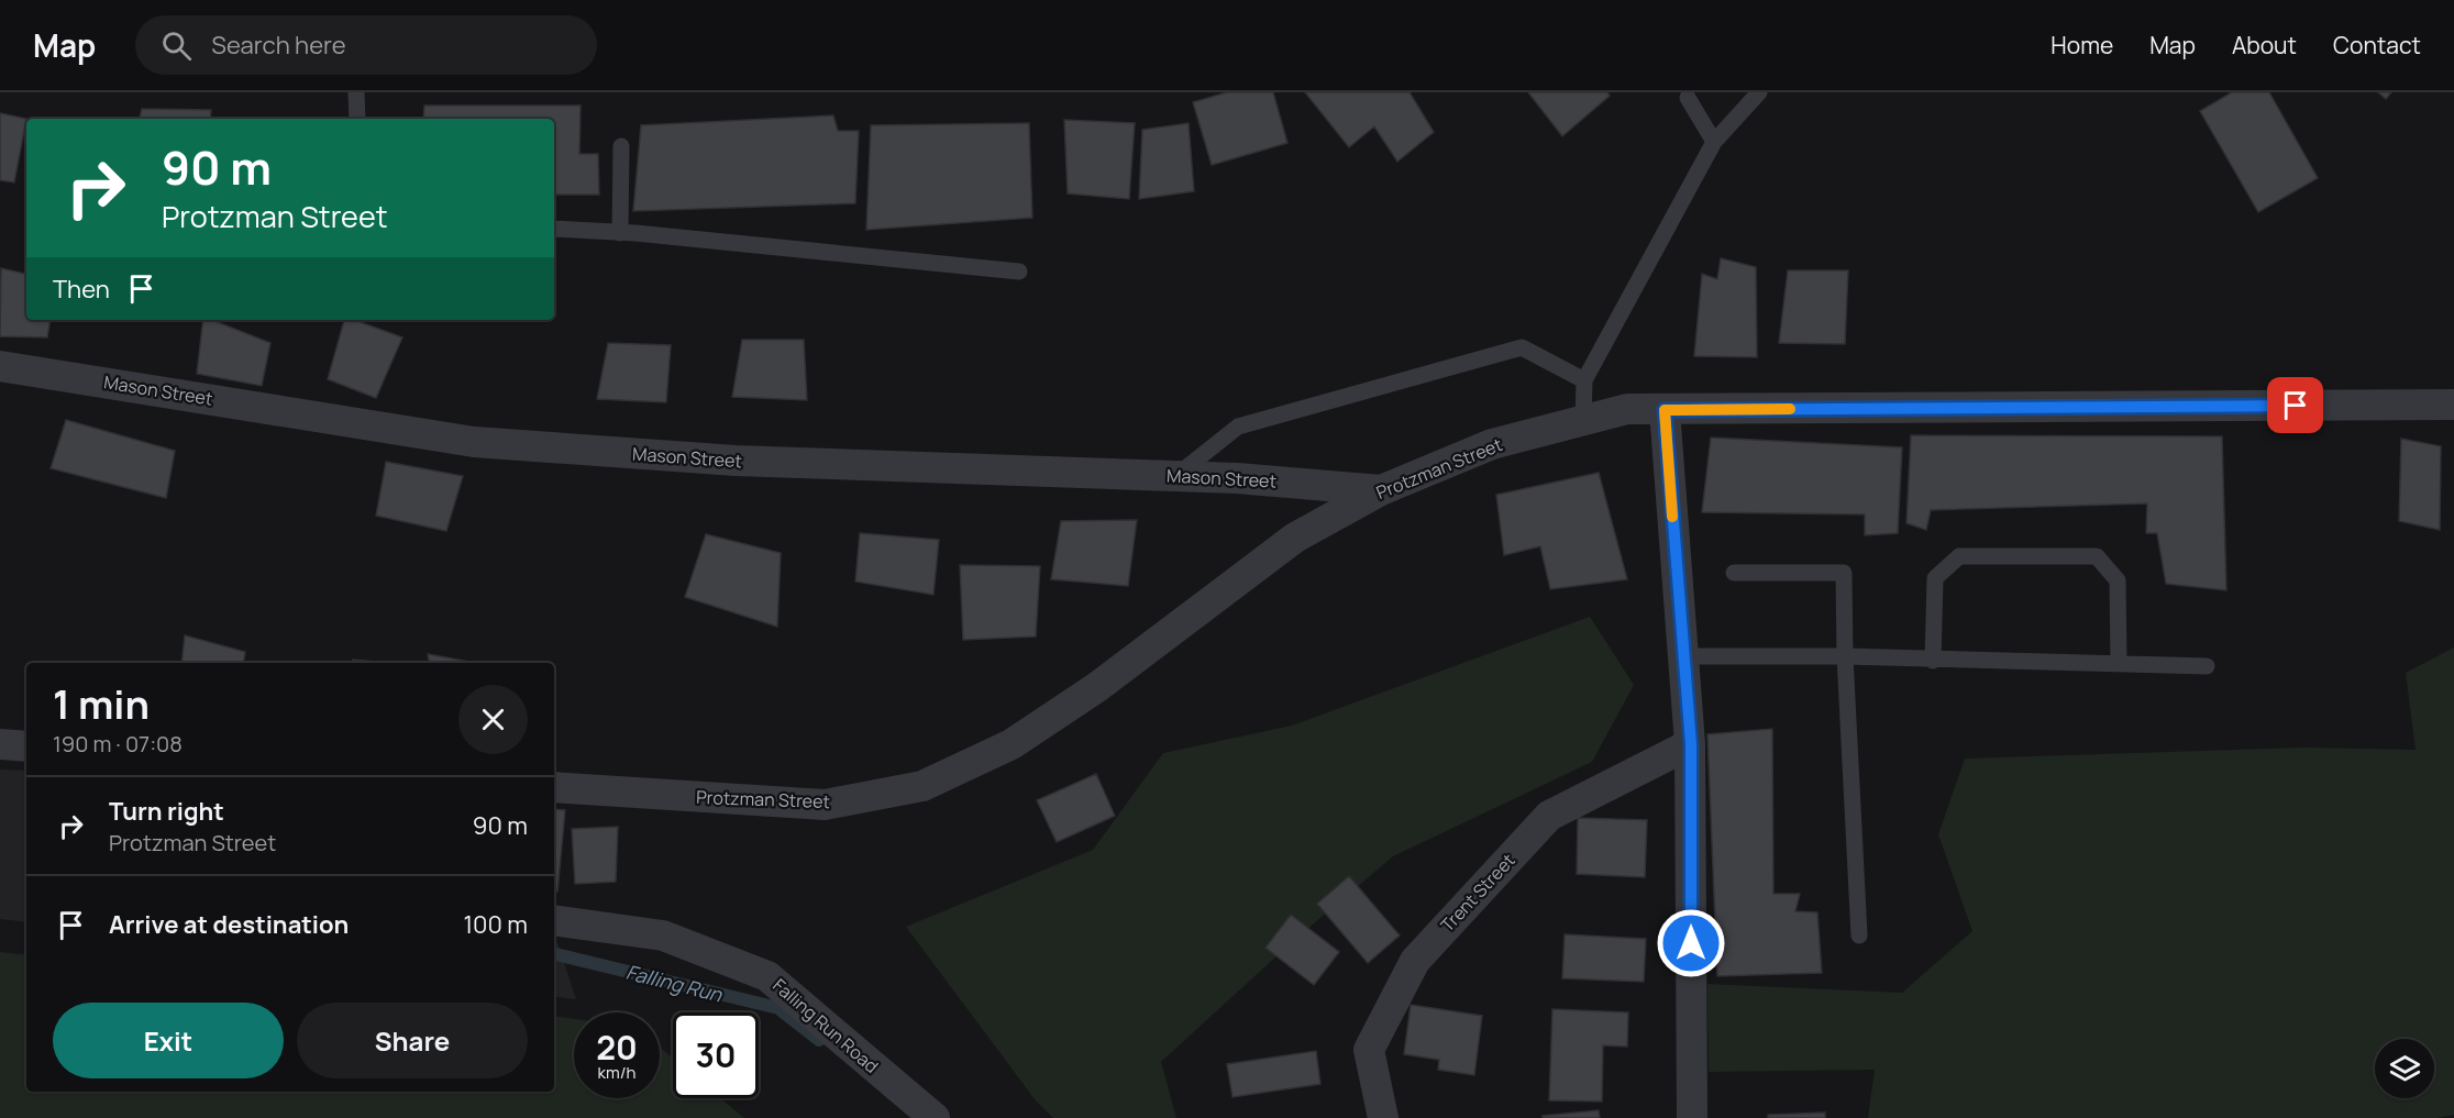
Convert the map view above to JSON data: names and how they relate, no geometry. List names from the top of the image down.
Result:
{
  "streets": {
    "street": [
      "Mason Street",
      "Protzman Street",
      "Trent Street",
      "Falling Run Road"
    ]
  },
  "crossings": [
    ["Mason Street", "Protzman Street"]
  ],
  "water": ["Falling Run"],
  "page": {
    "header": "Map",
    "search": "Search here",
    "nav": [
      "Home",
      "Map",
      "About",
      "Contact"
    ],
    "turn": ["90 m", "Protzman Street"],
    "then": "Then",
    "heading": ["1 min", "190 m · 07:08"],
    "list": [
      {
        "name": "Turn right",
        "note": "Protzman Street",
        "value": "90 m"
      },
      {
        "name": "Arrive at destination",
        "value": "100 m"
      }
    ],
    "buttons": ["Exit", "Share"],
    "speed": "20 km/h",
    "limit": "30"
  }
}
